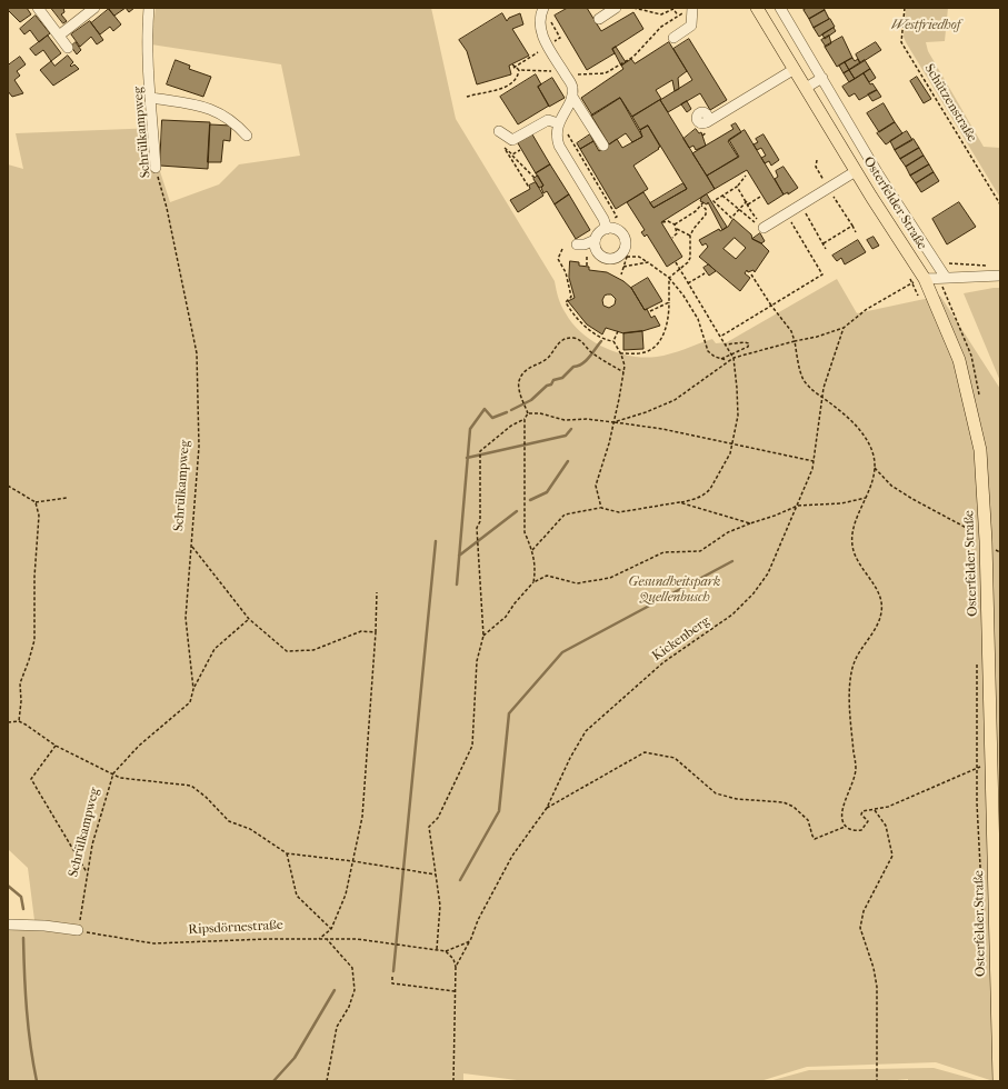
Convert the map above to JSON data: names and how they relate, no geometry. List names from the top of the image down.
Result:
{
  "streets": {
    "main road": ["Osterfelder Straße"],
    "street": ["Schrülkampweg"],
    "path": ["Schützenstraße", "Kickenberg", "Ripsdörnestraße"]
  },
  "crossings": [
    ["Schrülkampweg", "Ripsdörnestraße"]
  ],
  "parks": ["Westfriedhof", "Gesundheitspark Quellenbusch"]
}
